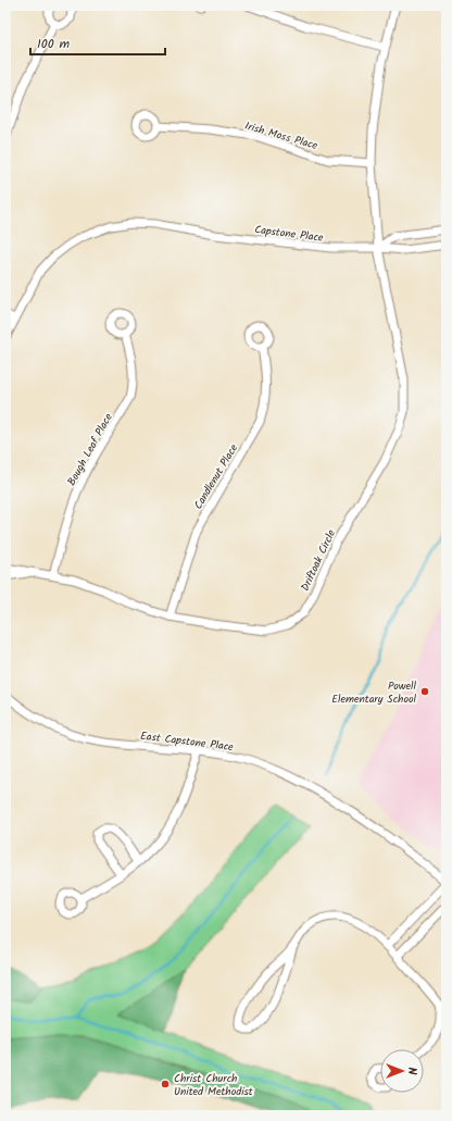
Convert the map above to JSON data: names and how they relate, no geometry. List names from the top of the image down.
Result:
{
  "streets": {
    "street": [
      "Irish Moss Place",
      "Capstone Place",
      "Bough Leaf Place",
      "Candlenut Place",
      "Driftoak Circle",
      "East Capstone Place"
    ]
  },
  "crossings": [
    ["Irish Moss Place", "Driftoak Circle"],
    ["Capstone Place", "Driftoak Circle"],
    ["Bough Leaf Place", "Driftoak Circle"],
    ["Candlenut Place", "Driftoak Circle"]
  ],
  "places": ["Powell Elementary School", "Christ Church United Methodist"],
  "scale_bar": "100 m",
  "north": "right"
}
